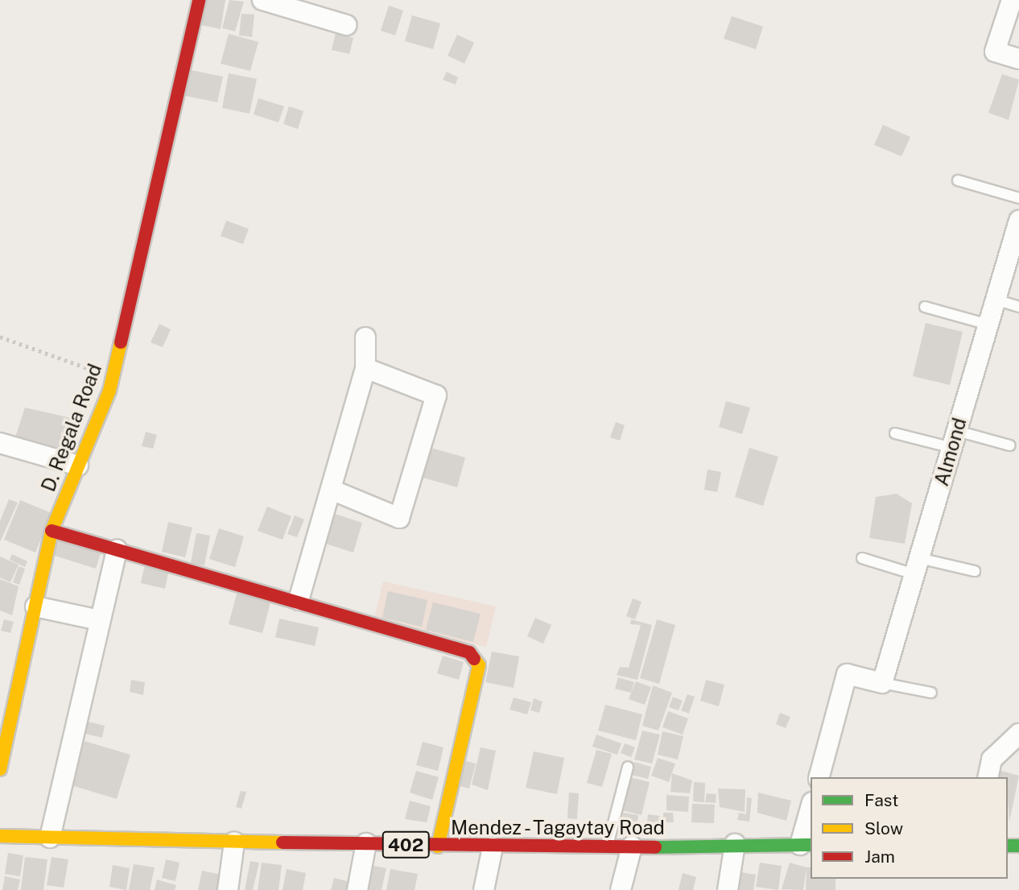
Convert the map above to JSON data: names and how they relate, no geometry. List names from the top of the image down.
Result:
{
  "streets": {
    "street": [
      "D. Regala Road",
      "Almond",
      "Mendez - Tagaytay Road",
      "402"
    ]
  },
  "legend": ["Fast", "Slow", "Jam"]
}
